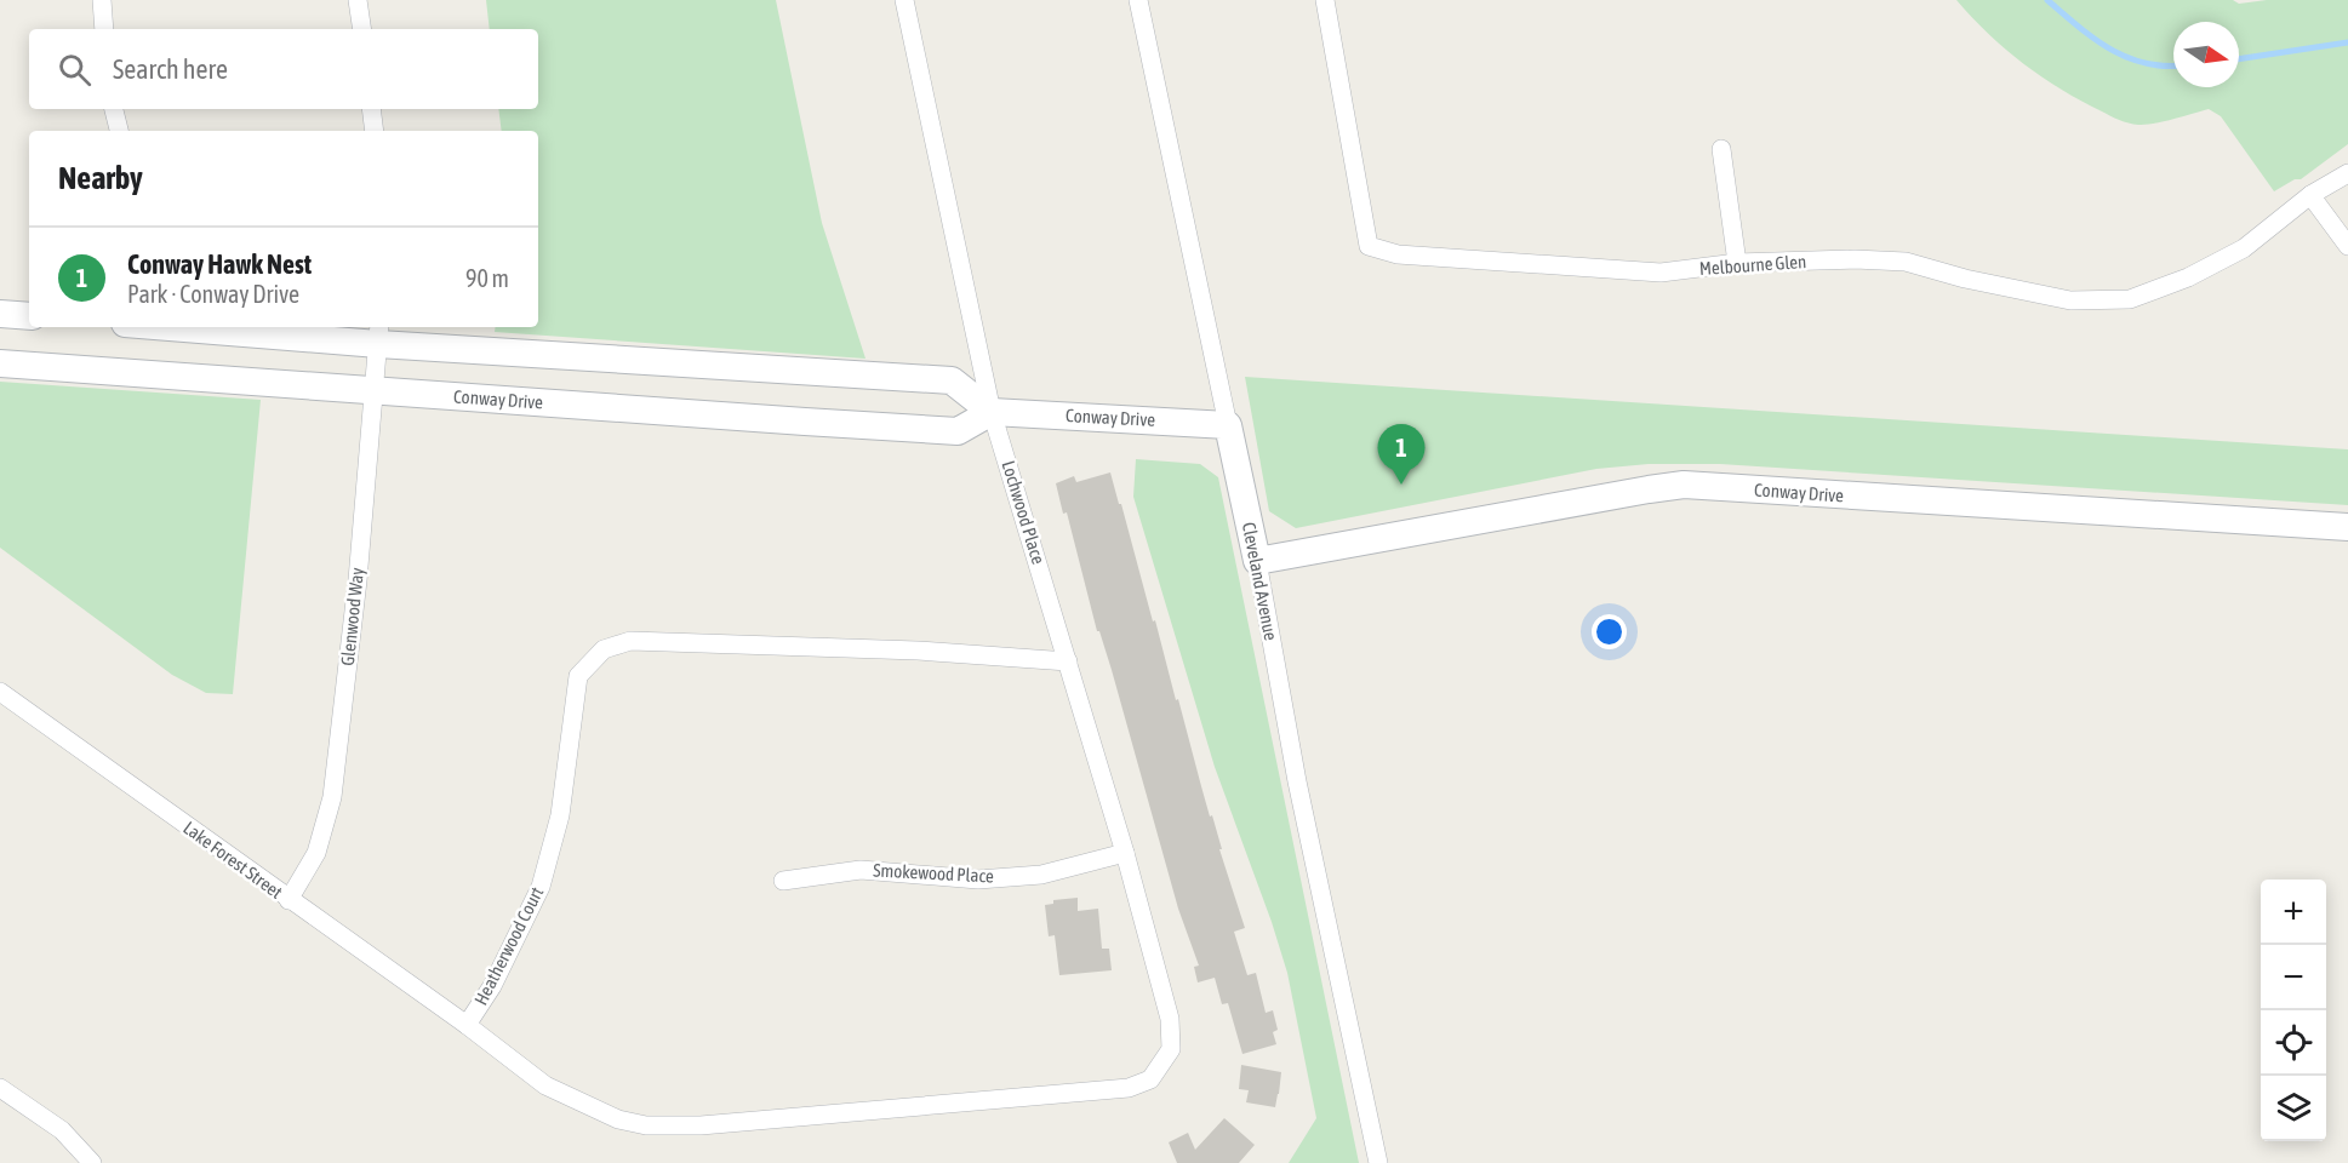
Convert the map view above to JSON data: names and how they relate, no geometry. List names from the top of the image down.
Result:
{
  "streets": {
    "street": [
      "Melbourne Glen",
      "Conway Drive",
      "Lochwood Place",
      "Cleveland Avenue",
      "Glenwood Way",
      "Lake Forest Street",
      "Smokewood Place",
      "Heatherwood Court"
    ]
  },
  "crossings": [
    ["Conway Drive", "Lochwood Place"],
    ["Conway Drive", "Cleveland Avenue"],
    ["Conway Drive", "Glenwood Way"],
    ["Lochwood Place", "Smokewood Place"],
    ["Lochwood Place", "Heatherwood Court"],
    ["Glenwood Way", "Lake Forest Street"],
    ["Lake Forest Street", "Heatherwood Court"]
  ],
  "north": "right",
  "page": {
    "search": "Search here",
    "heading": "Nearby",
    "list": [
      {
        "mark": "1",
        "name": "Conway Hawk Nest",
        "note": "Park · Conway Drive",
        "value": "90 m"
      }
    ],
    "pins": "1",
    "map_buttons": ["+", "−"]
  }
}
